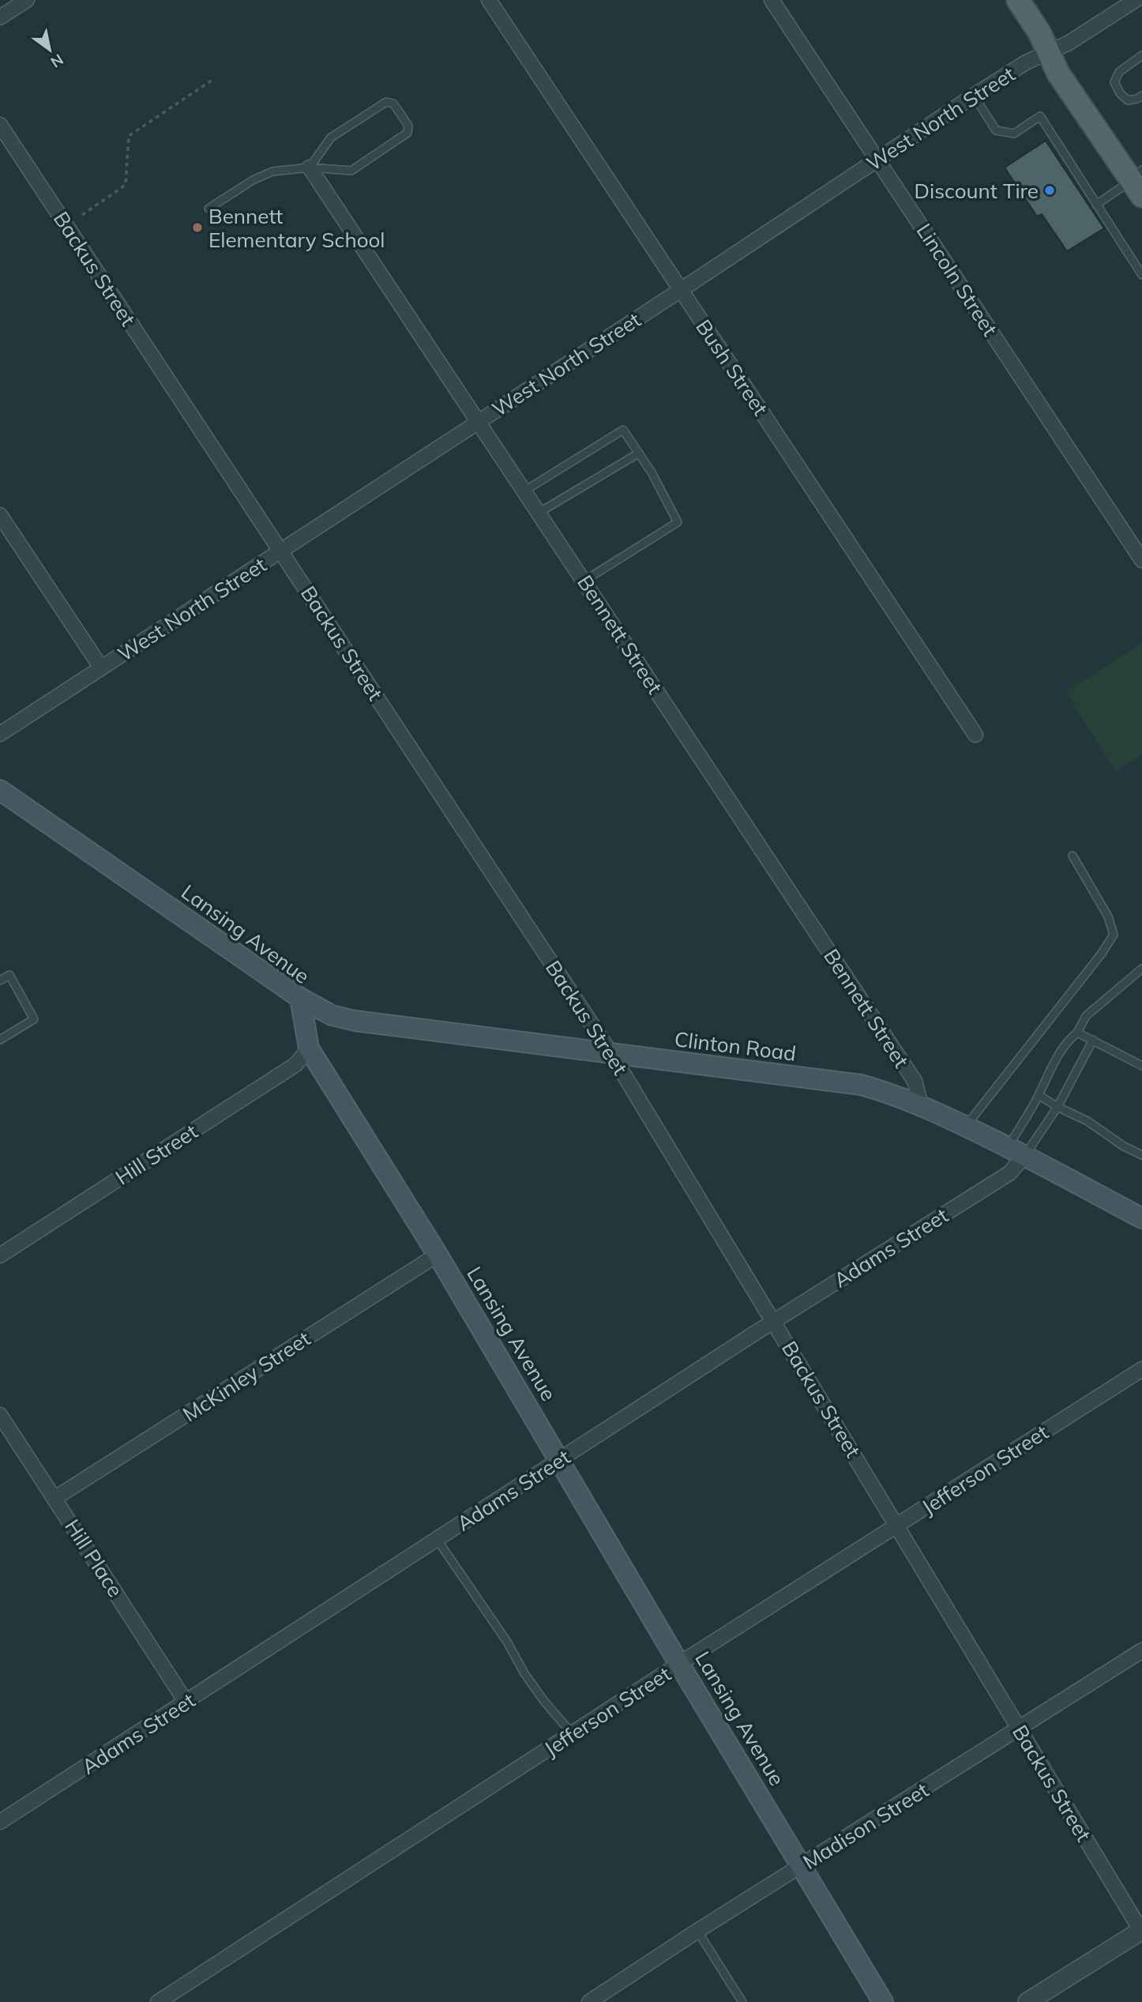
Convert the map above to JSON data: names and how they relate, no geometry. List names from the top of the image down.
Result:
{
  "streets": {
    "main road": ["Lansing Avenue", "Clinton Road"],
    "street": [
      "West North Street",
      "Backus Street",
      "Lincoln Street",
      "Bush Street",
      "Bennett Street",
      "Hill Street",
      "Adams Street",
      "McKinley Street",
      "Jefferson Street",
      "Hill Place",
      "Madison Street"
    ]
  },
  "crossings": [
    ["West North Street", "Backus Street"],
    ["West North Street", "Lincoln Street"],
    ["West North Street", "Bush Street"],
    ["West North Street", "Bennett Street"],
    ["Backus Street", "Clinton Road"],
    ["Backus Street", "Adams Street"],
    ["Backus Street", "Jefferson Street"],
    ["Backus Street", "Madison Street"],
    ["Bennett Street", "Clinton Road"],
    ["Lansing Avenue", "Clinton Road"],
    ["Lansing Avenue", "Hill Street"],
    ["Lansing Avenue", "Adams Street"],
    ["Lansing Avenue", "McKinley Street"],
    ["Lansing Avenue", "Jefferson Street"],
    ["Lansing Avenue", "Madison Street"],
    ["Clinton Road", "Adams Street"],
    ["Adams Street", "Hill Place"],
    ["McKinley Street", "Hill Place"]
  ],
  "places": ["Discount Tire", "Bennett Elementary School"],
  "north": "bottom right"
}
